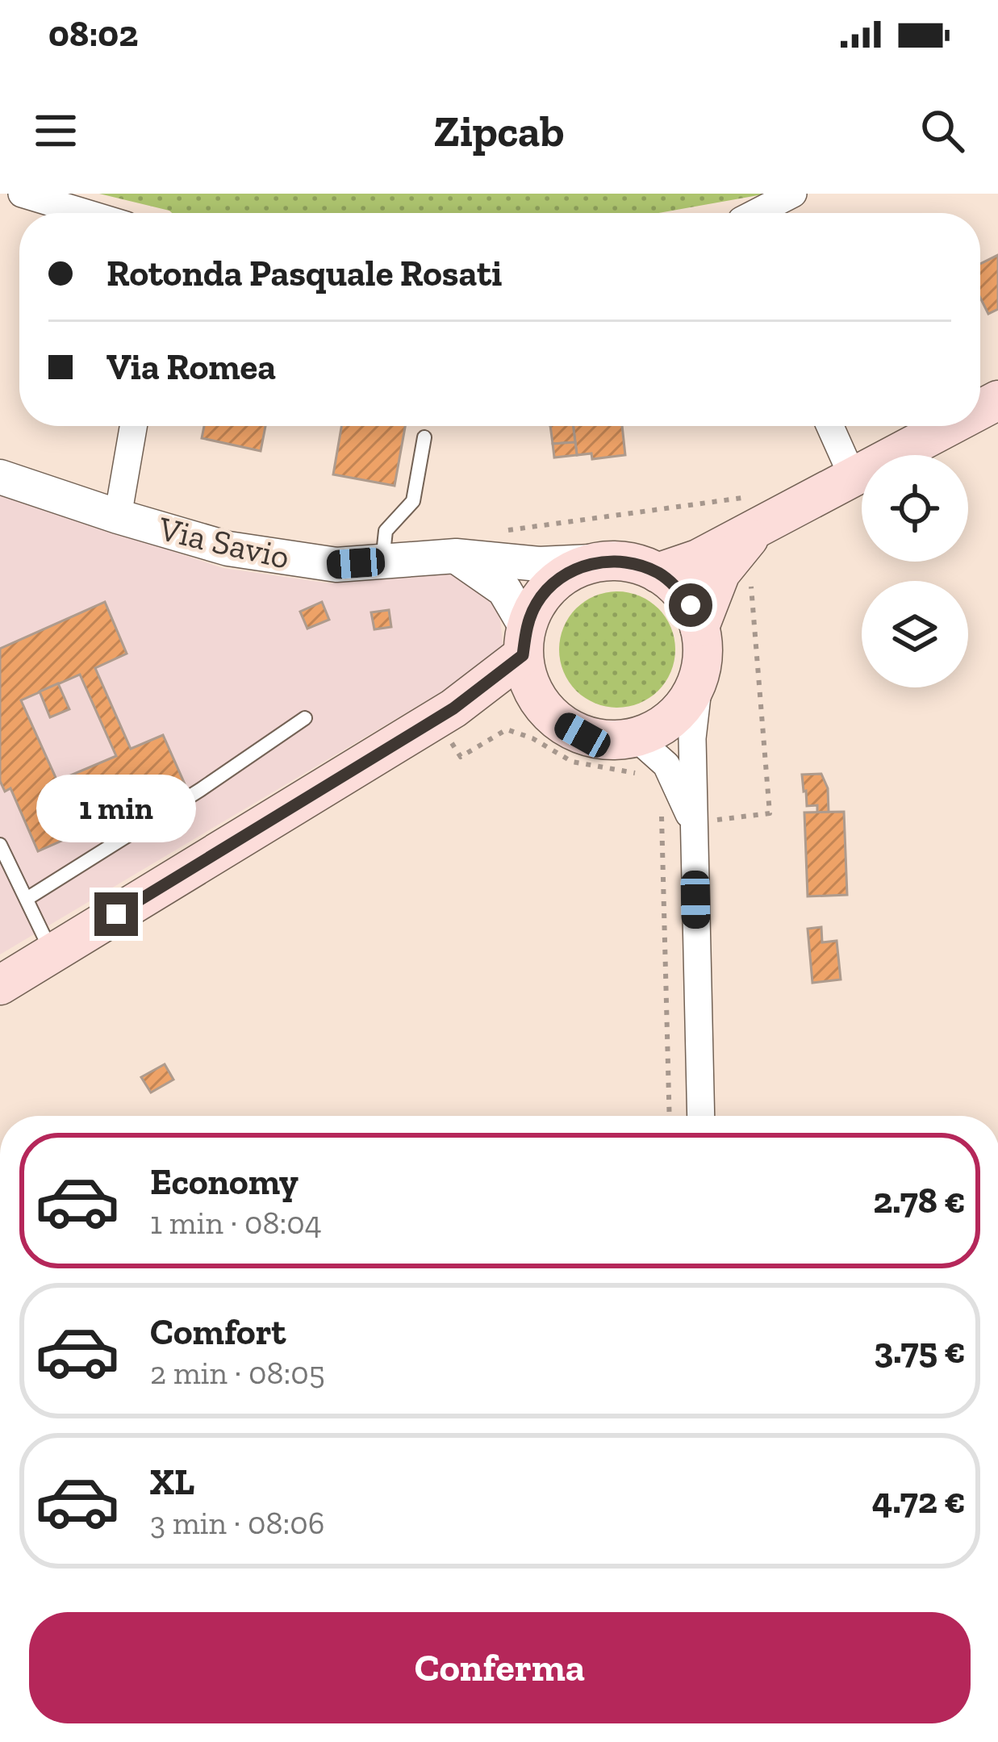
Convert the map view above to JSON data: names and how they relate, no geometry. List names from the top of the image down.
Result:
{
  "streets": {
    "street": ["Via Savio"]
  },
  "page": {
    "status": "08:02",
    "header": "Zipcab",
    "banner": ["Rotonda Pasquale Rosati", "Via Romea"],
    "bubble": "1 min",
    "list": [
      {
        "name": "Economy",
        "note": "1 min · 08:04",
        "value": "2.78 €"
      },
      {
        "name": "Comfort",
        "note": "2 min · 08:05",
        "value": "3.75 €"
      },
      {
        "name": "XL",
        "note": "3 min · 08:06",
        "value": "4.72 €"
      }
    ],
    "buttons": "Conferma"
  }
}
